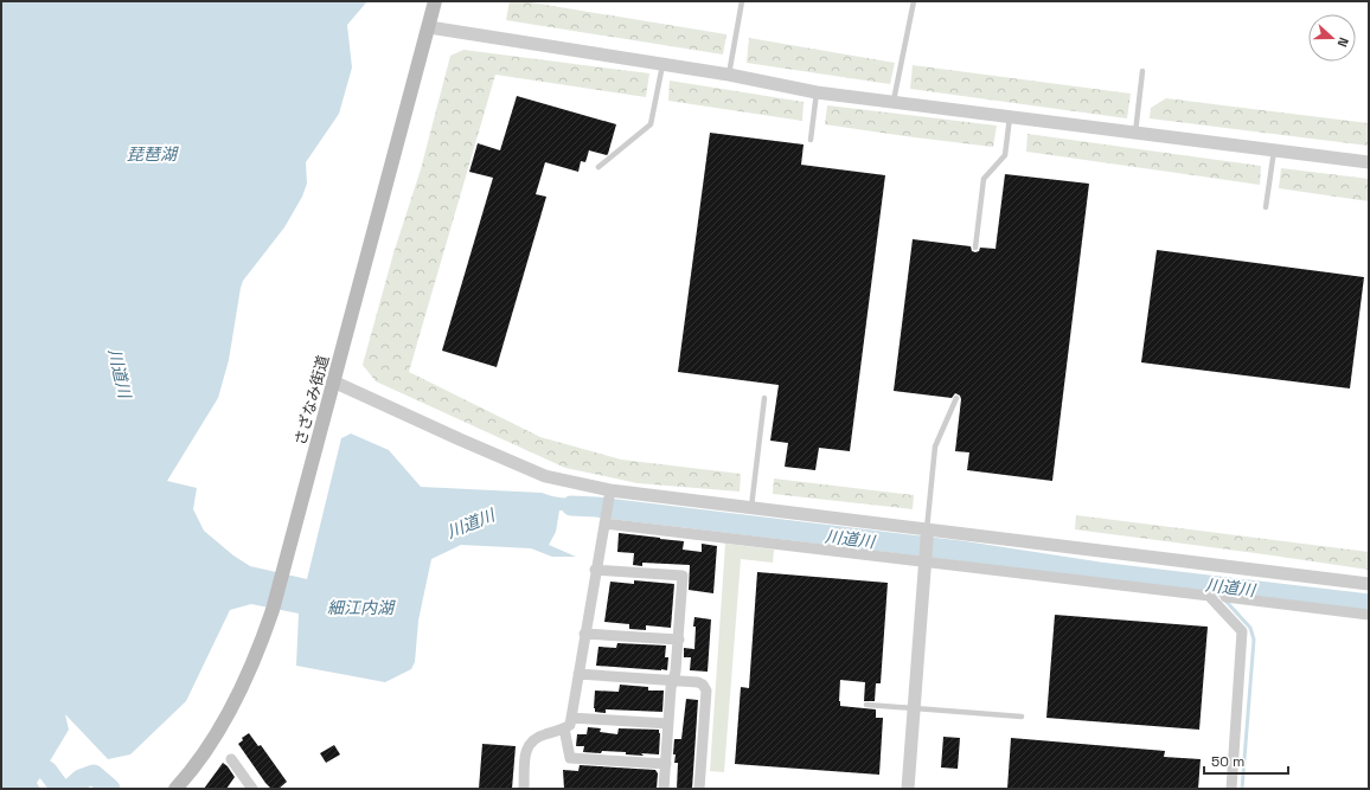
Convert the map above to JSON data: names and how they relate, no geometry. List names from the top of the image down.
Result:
{
  "streets": {
    "main road": ["さざなみ街道"]
  },
  "water": ["琵琶湖", "川道川", "細江内湖"],
  "scale_bar": "50 m",
  "north": "right"
}
